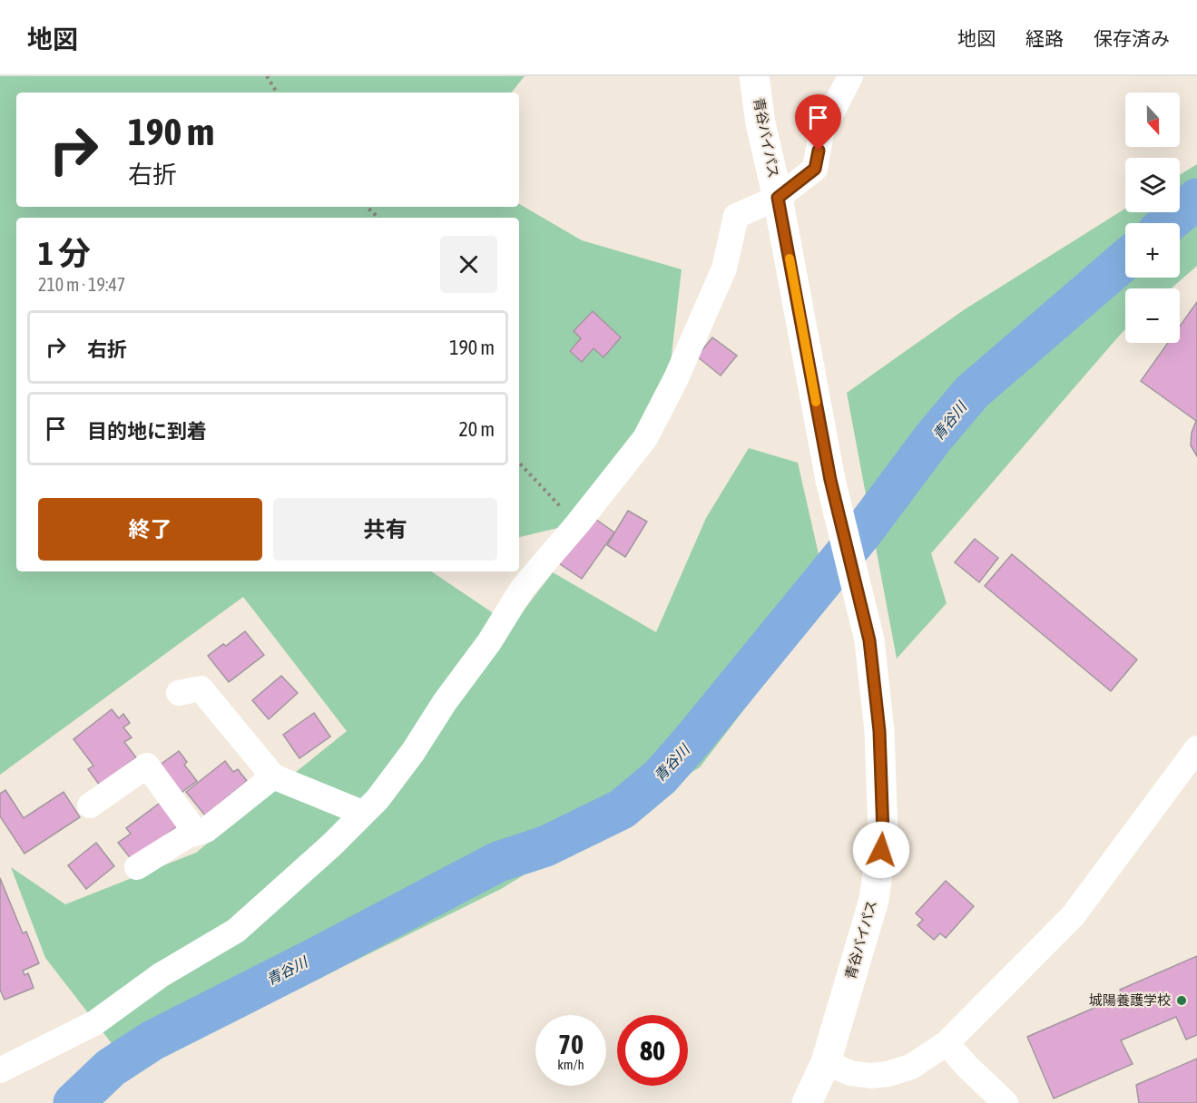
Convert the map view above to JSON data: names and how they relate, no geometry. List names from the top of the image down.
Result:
{
  "streets": {
    "highway": ["青谷バイパス"]
  },
  "water": ["青谷川"],
  "places": ["城陽養護学校"],
  "north": "bottom",
  "page": {
    "header": "地図",
    "nav": ["地図", "経路", "保存済み"],
    "map_buttons": ["+", "−"],
    "turn": ["190 m", "右折"],
    "heading": ["1 分", "210 m · 19:47"],
    "list": [
      {
        "name": "右折",
        "value": "190 m"
      },
      {
        "name": "目的地に到着",
        "value": "20 m"
      }
    ],
    "buttons": ["終了", "共有"],
    "speed": "70 km/h",
    "limit": "80"
  }
}
